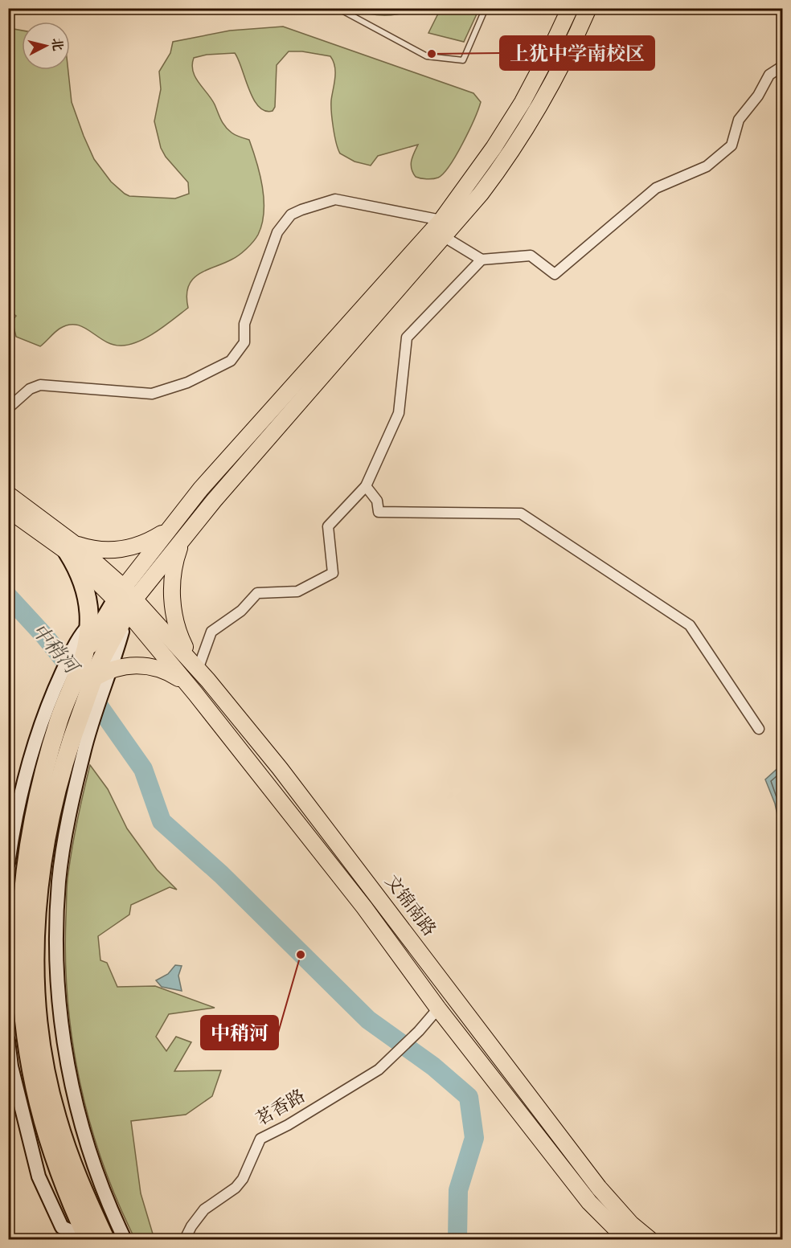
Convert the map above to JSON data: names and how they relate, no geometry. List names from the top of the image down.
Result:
{
  "streets": {
    "main road": ["文锦南路"],
    "street": ["茗香路"]
  },
  "crossings": [
    ["文锦南路", "茗香路"]
  ],
  "water": ["中稍河"],
  "places": ["上犹中学南校区", "中稍河"],
  "north": "right"
}
